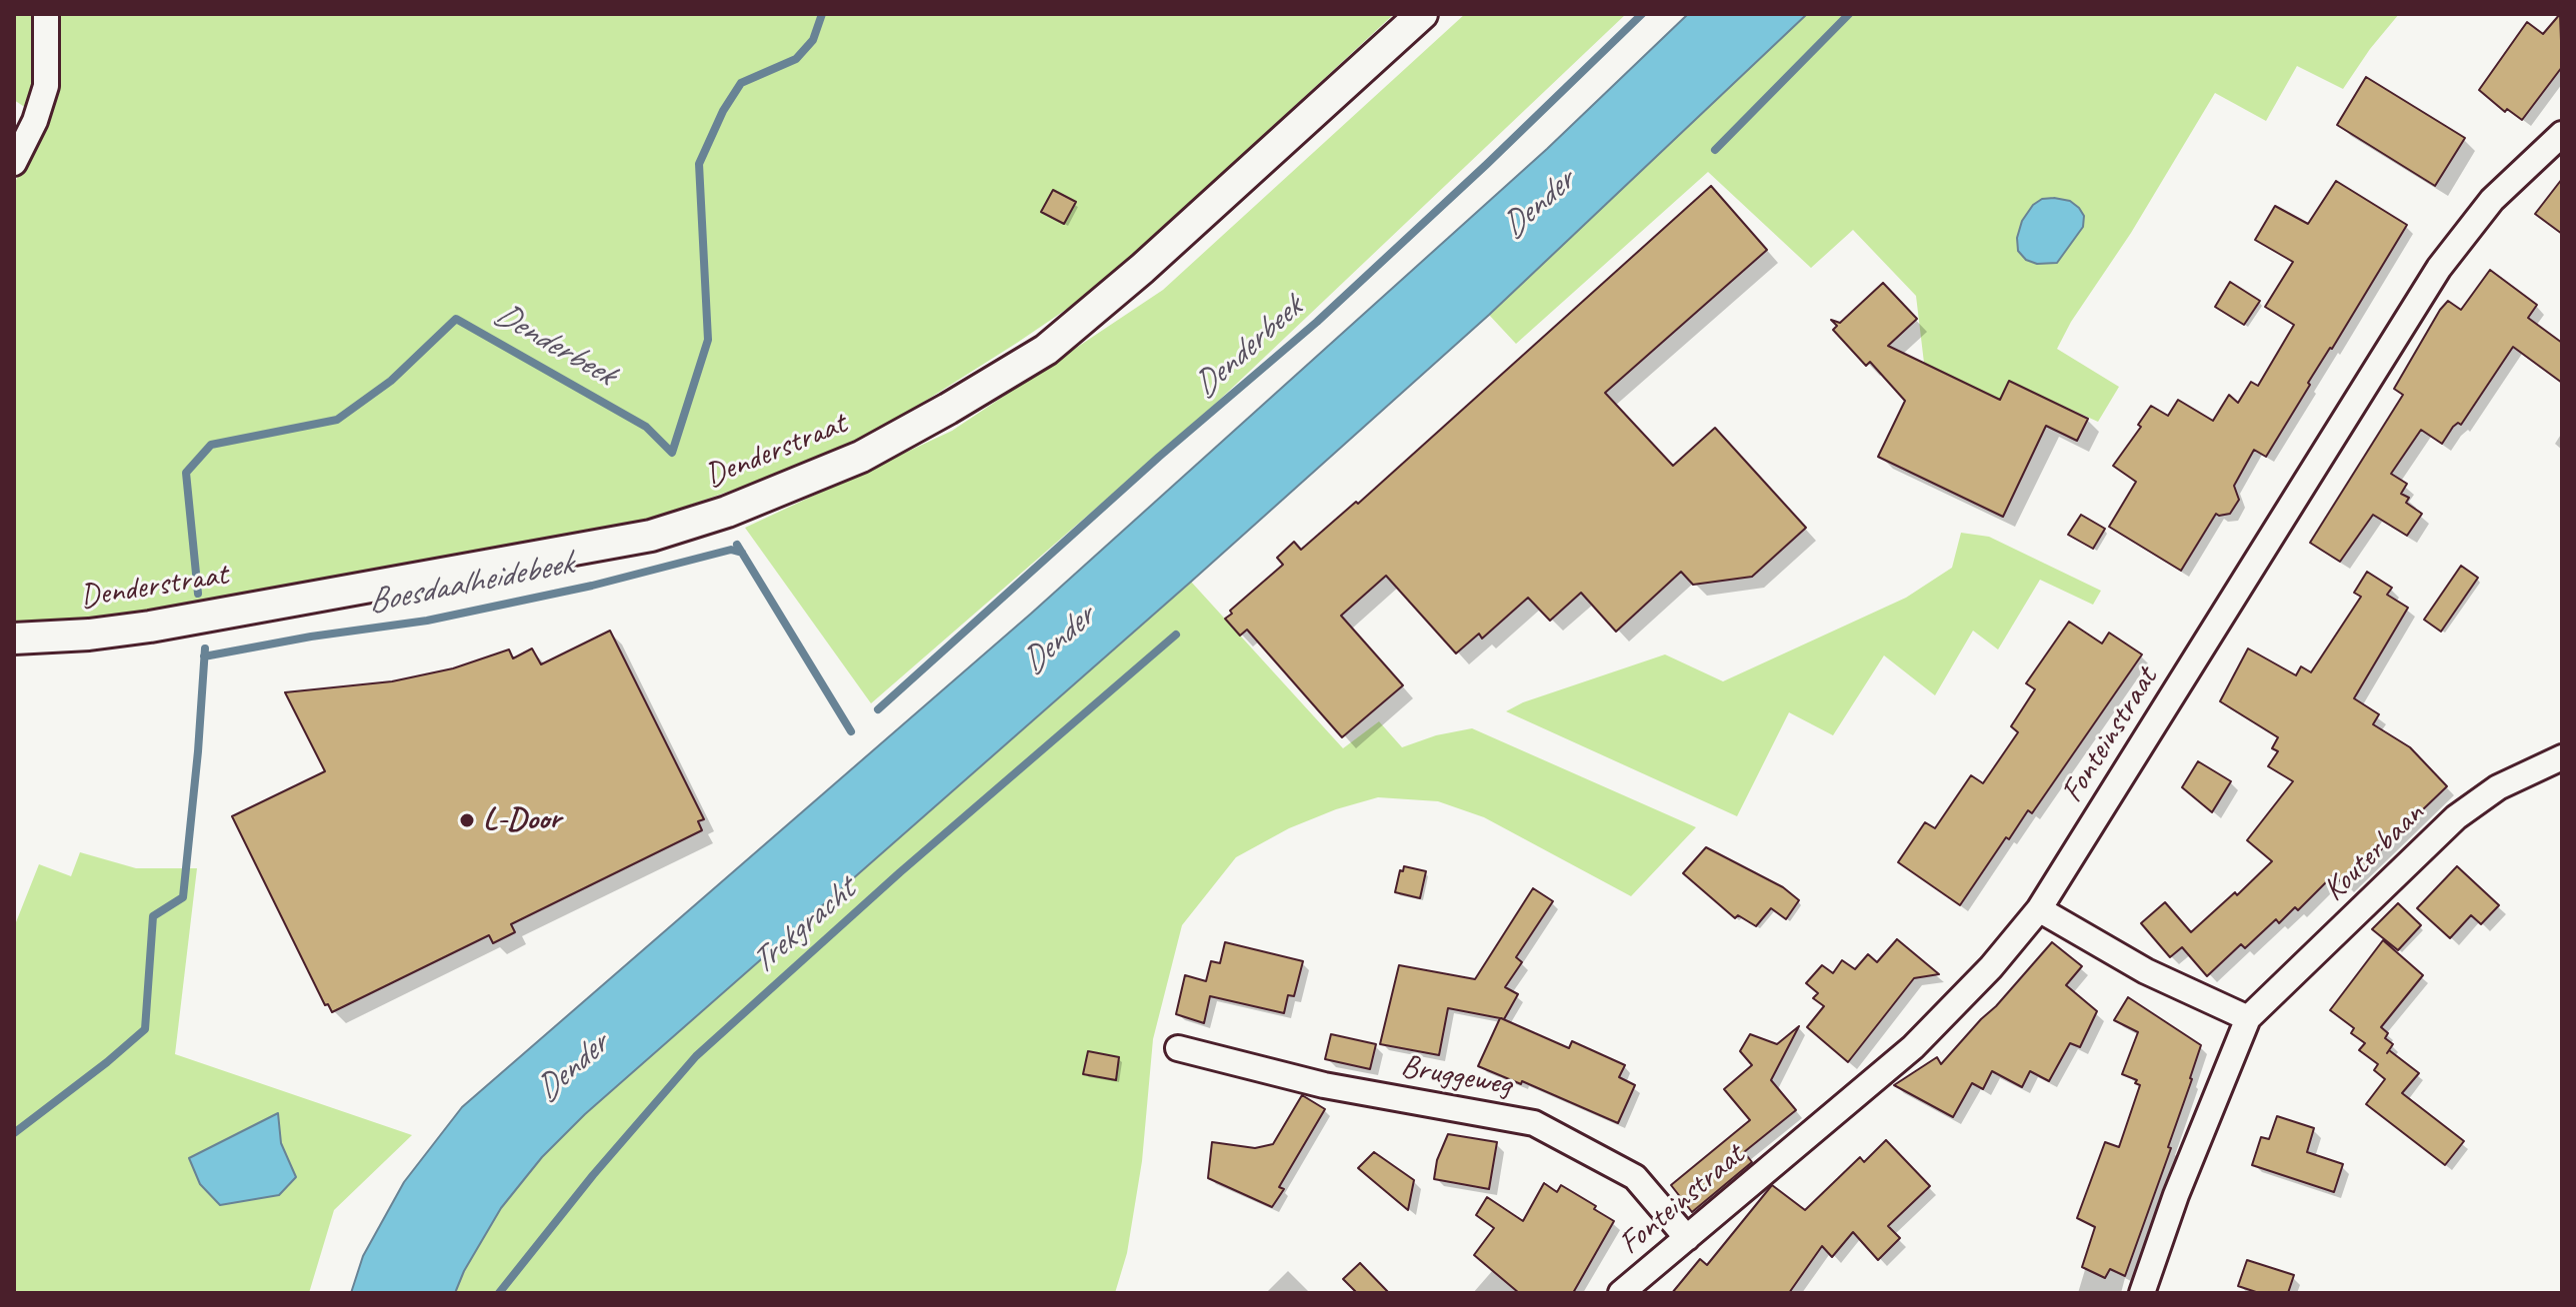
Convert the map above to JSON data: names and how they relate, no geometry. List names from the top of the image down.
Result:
{
  "streets": {
    "street": [
      "Denderstraat",
      "Fonteinstraat",
      "Kouterbaan",
      "Bruggeweg"
    ]
  },
  "crossings": [
    ["Fonteinstraat", "Bruggeweg"]
  ],
  "water": [
    "Dender",
    "Denderbeek",
    "Boesdaalheidebeek",
    "Trekgracht"
  ],
  "places": ["L-Door"]
}
